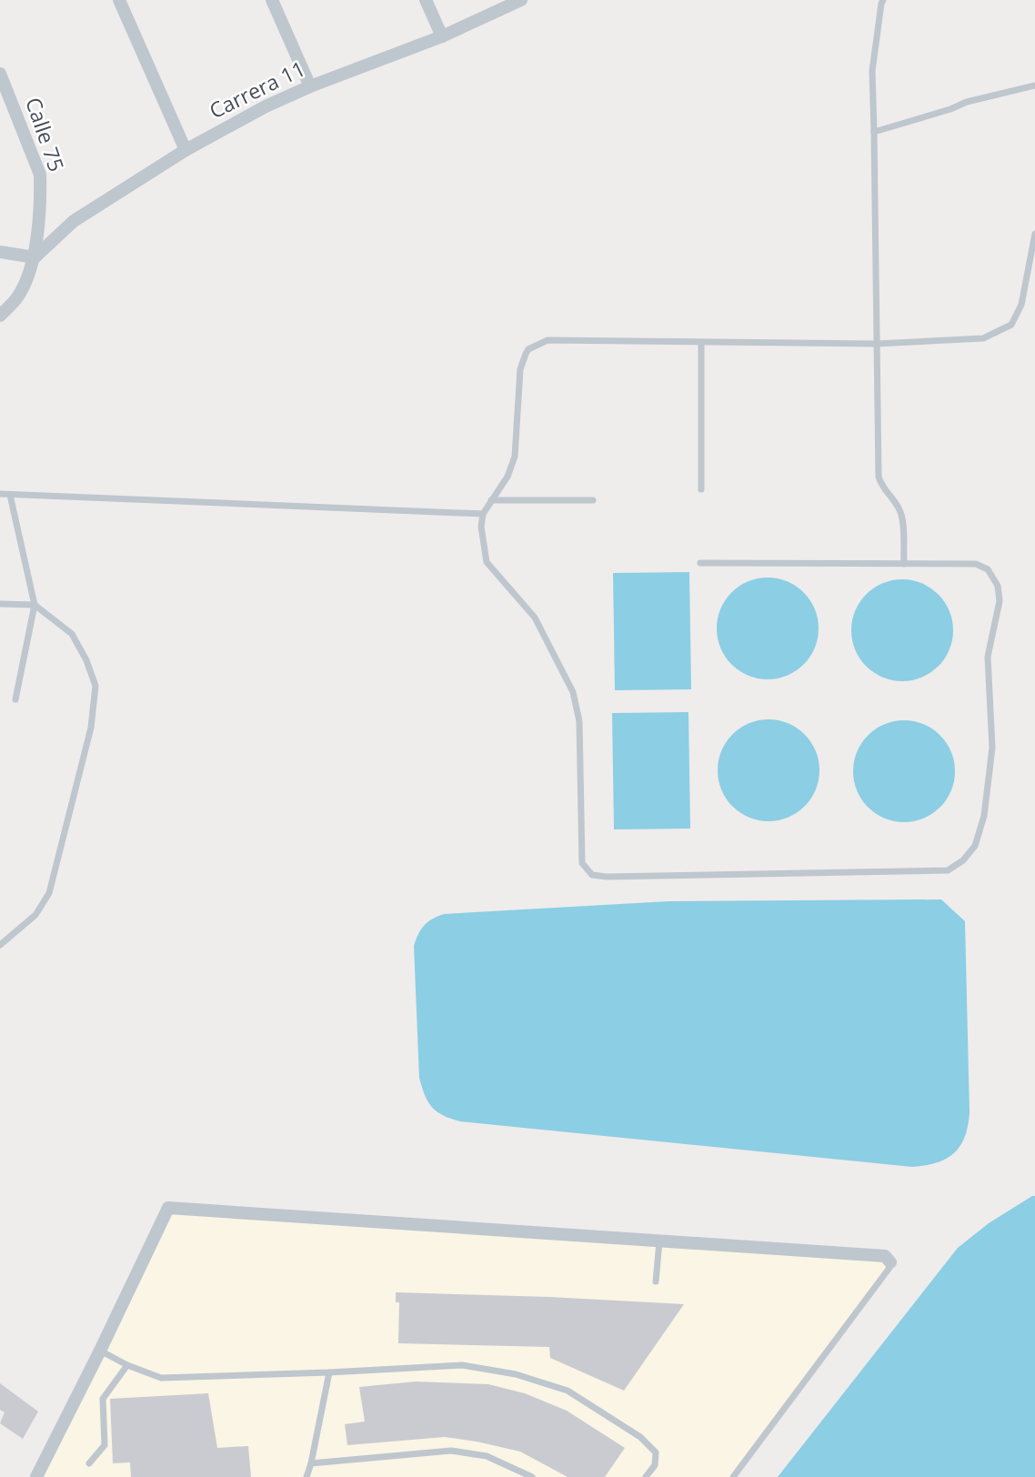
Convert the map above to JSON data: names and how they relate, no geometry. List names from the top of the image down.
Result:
{
  "streets": {
    "street": ["Carrera 11", "Calle 75"]
  },
  "crossings": [
    ["Carrera 11", "Calle 75"]
  ]
}
